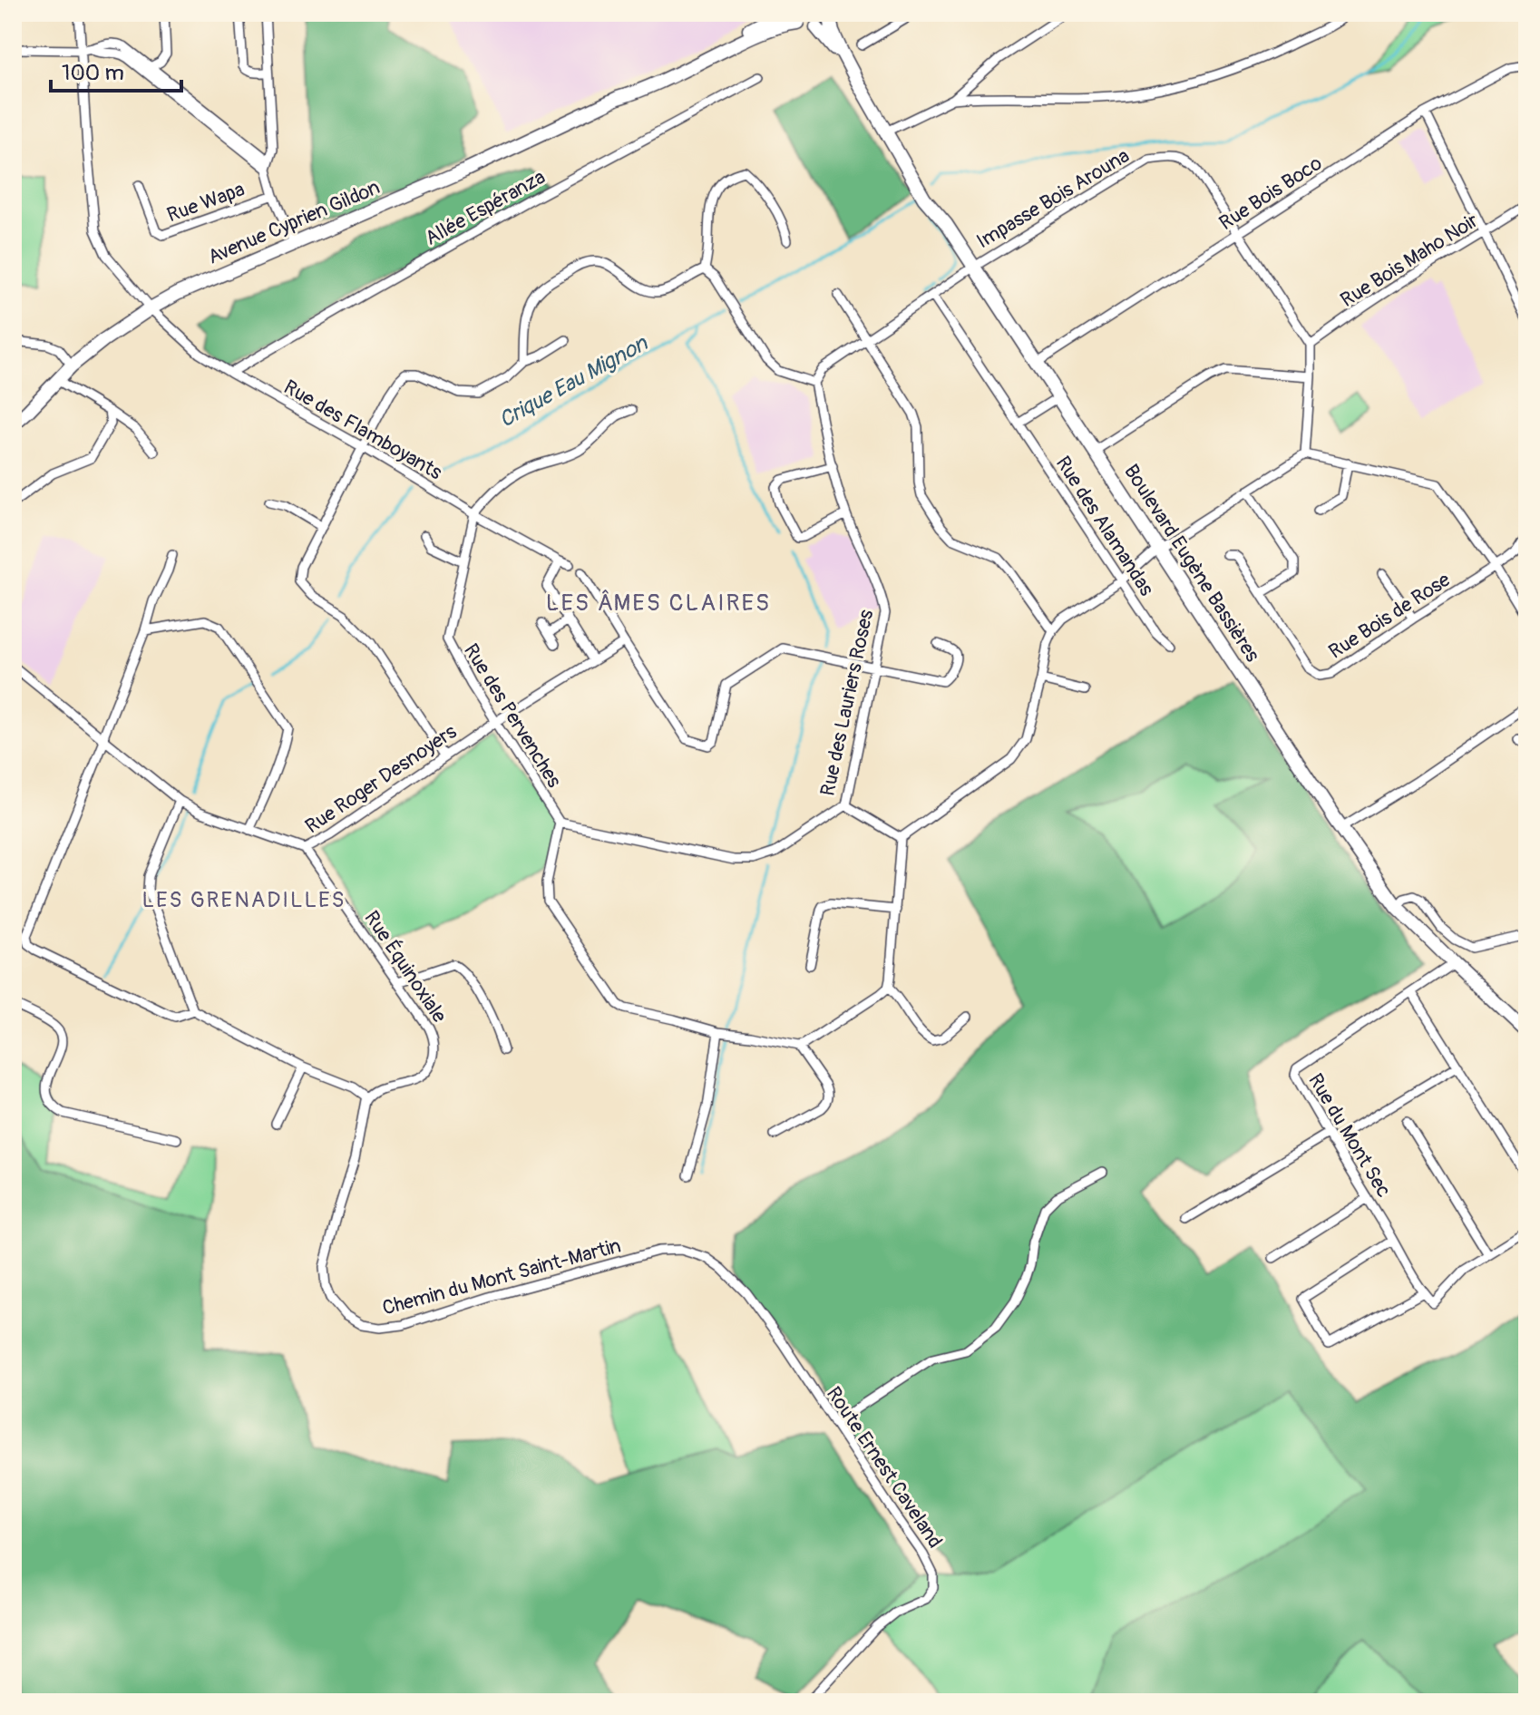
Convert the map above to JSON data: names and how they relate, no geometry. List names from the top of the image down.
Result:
{
  "streets": {
    "street": [
      "Rue Bois Boco",
      "Impasse Bois Arouna",
      "Rue Wapa",
      "Allée Espéranza",
      "Avenue Cyprien Gildon",
      "Rue Bois Maho Noir",
      "Rue des Flamboyants",
      "Rue des Alamandas",
      "Boulevard Eugène Bassières",
      "Rue Bois de Rose",
      "Rue des Lauriers Roses",
      "Rue des Pervenches",
      "Rue Roger Desnoyers",
      "Rue Équinoxiale",
      "Rue du Mont Sec",
      "Chemin du Mont Saint-Martin",
      "Route Ernest Caveland"
    ]
  },
  "crossings": [
    ["Rue Bois Boco", "Impasse Bois Arouna"],
    ["Rue Bois Boco", "Boulevard Eugène Bassières"],
    ["Impasse Bois Arouna", "Boulevard Eugène Bassières"],
    ["Allée Espéranza", "Rue des Flamboyants"],
    ["Avenue Cyprien Gildon", "Rue des Flamboyants"],
    ["Rue des Flamboyants", "Rue des Pervenches"],
    ["Boulevard Eugène Bassières", "Rue du Mont Sec"],
    ["Rue des Lauriers Roses", "Rue des Pervenches"],
    ["Rue des Pervenches", "Rue Roger Desnoyers"],
    ["Rue Roger Desnoyers", "Rue Équinoxiale"],
    ["Rue Équinoxiale", "Chemin du Mont Saint-Martin"],
    ["Chemin du Mont Saint-Martin", "Route Ernest Caveland"]
  ],
  "districts": ["LES ÂMES CLAIRES", "LES GRENADILLES"],
  "water": ["Crique Eau Mignon"],
  "scale_bar": "100 m"
}
